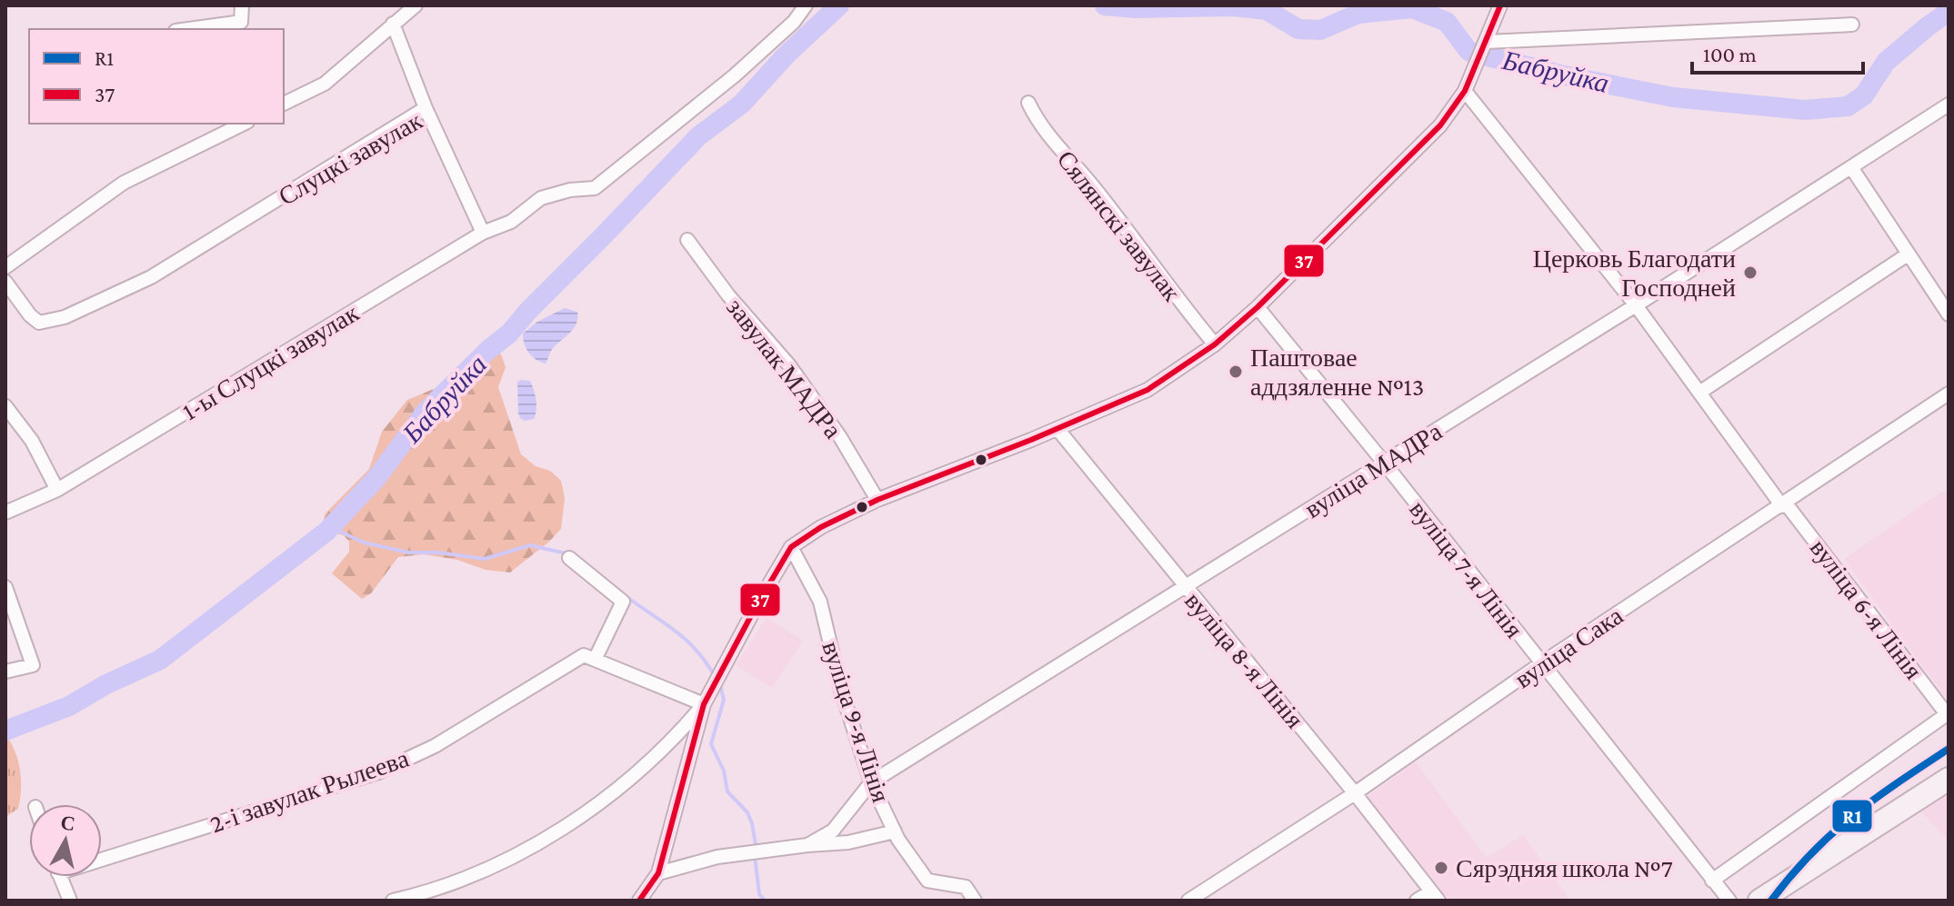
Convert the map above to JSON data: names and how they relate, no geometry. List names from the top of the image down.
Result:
{
  "streets": {
    "street": [
      "Слуцкі завулак",
      "Сялянскі завулак",
      "1-ы Слуцкі завулак",
      "завулак МАДРа",
      "вуліца МАДРа",
      "вуліца 7-я Лінія",
      "вуліца 6-я Лінія",
      "вуліца Сака",
      "вуліца 8-я Лінія",
      "вуліца 9-я Лінія",
      "2-і завулак Рылеева"
    ]
  },
  "crossings": [
    ["Слуцкі завулак", "1-ы Слуцкі завулак"],
    ["вуліца МАДРа", "вуліца 7-я Лінія"],
    ["вуліца МАДРа", "вуліца 6-я Лінія"],
    ["вуліца МАДРа", "вуліца 8-я Лінія"],
    ["вуліца МАДРа", "вуліца 9-я Лінія"],
    ["вуліца 7-я Лінія", "вуліца Сака"],
    ["вуліца 6-я Лінія", "вуліца Сака"],
    ["вуліца Сака", "вуліца 8-я Лінія"]
  ],
  "water": ["Бабруйка"],
  "places": ["Церковь Благодати Господней", "Паштовае аддзяленне №13", "Сярэдняя школа №7"],
  "lines": ["transit line 37", "transit line R1"],
  "legend": ["R1", "37"],
  "scale_bar": "100 m",
  "north": "top"
}
